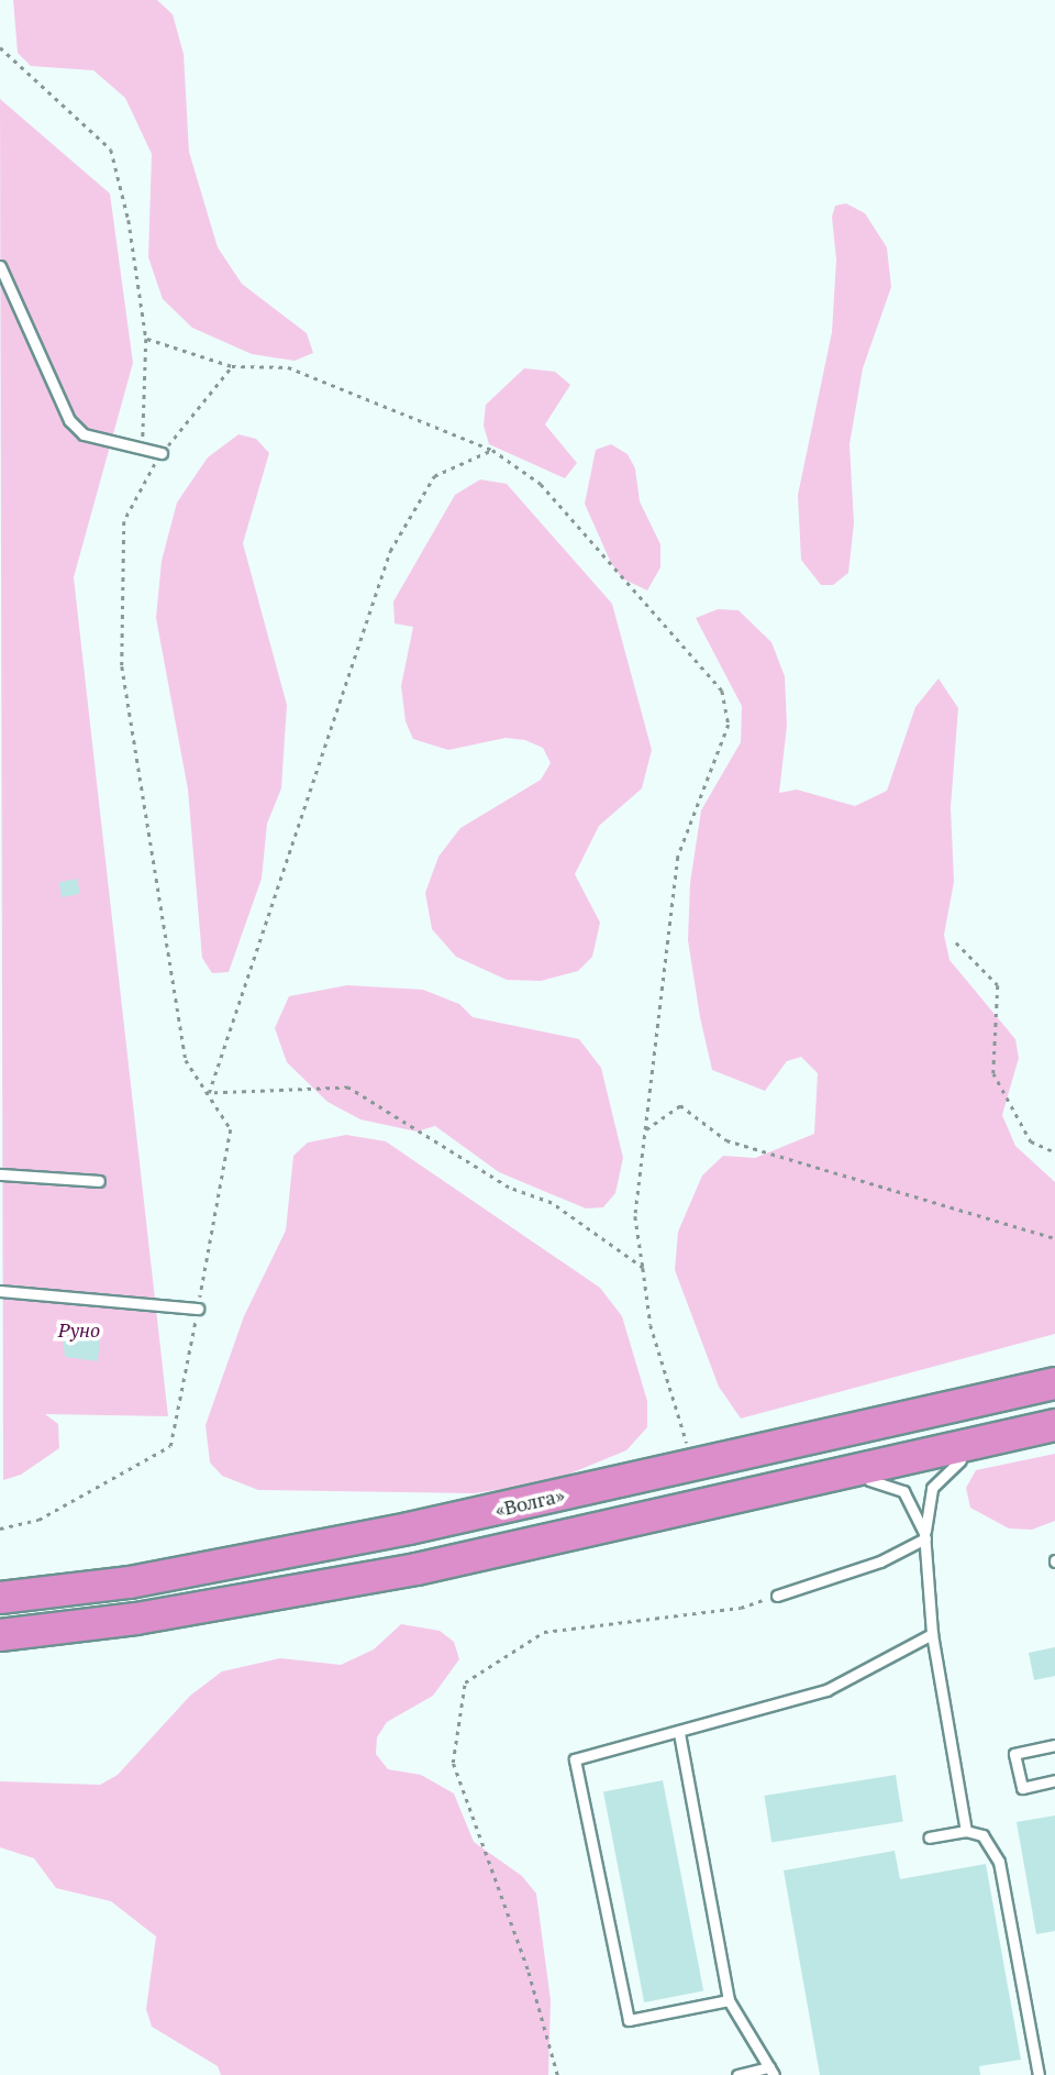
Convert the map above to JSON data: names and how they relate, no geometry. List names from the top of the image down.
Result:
{
  "streets": {
    "highway": ["«Волга»"]
  },
  "parks": ["Руно"]
}
